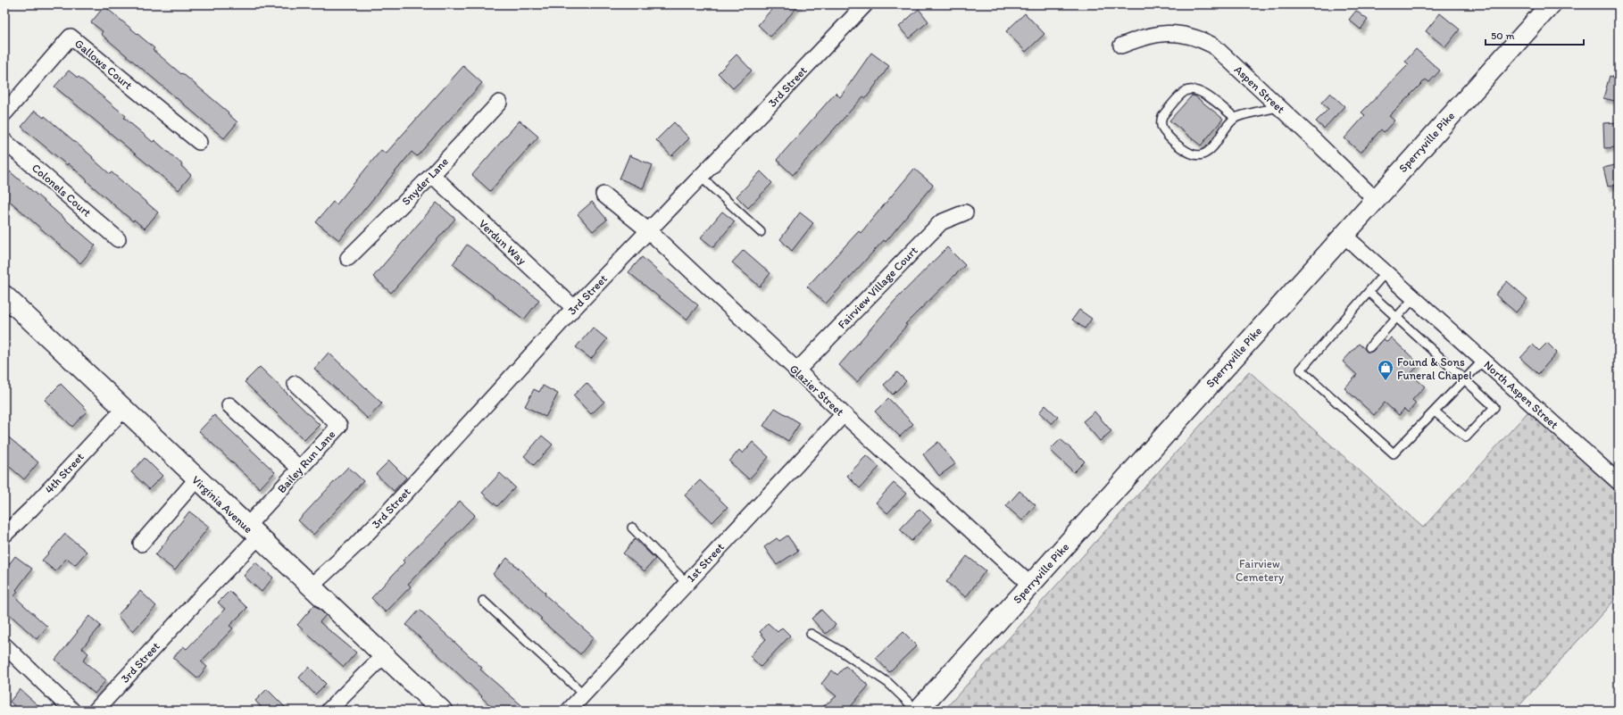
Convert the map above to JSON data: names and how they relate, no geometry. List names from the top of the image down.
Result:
{
  "streets": {
    "main road": ["Sperryville Pike", "Virginia Avenue"],
    "street": [
      "Gallows Court",
      "3rd Street",
      "Aspen Street",
      "Snyder Lane",
      "Colonels Court",
      "Verdun Way",
      "Fairview Village Court",
      "Glazier Street",
      "North Aspen Street",
      "Bailey Run Lane",
      "4th Street",
      "1st Street"
    ]
  },
  "crossings": [
    ["3rd Street", "Verdun Way"],
    ["3rd Street", "Glazier Street"],
    ["3rd Street", "Bailey Run Lane"],
    ["3rd Street", "Virginia Avenue"],
    ["Aspen Street", "Sperryville Pike"],
    ["Sperryville Pike", "Glazier Street"],
    ["Sperryville Pike", "North Aspen Street"],
    ["Snyder Lane", "Verdun Way"],
    ["Fairview Village Court", "Glazier Street"],
    ["Glazier Street", "1st Street"],
    ["Bailey Run Lane", "Virginia Avenue"],
    ["4th Street", "Virginia Avenue"]
  ],
  "parks": ["Fairview Cemetery"],
  "places": {
    "shop": ["Found & Sons Funeral Chapel"]
  },
  "scale_bar": "50 m"
}
